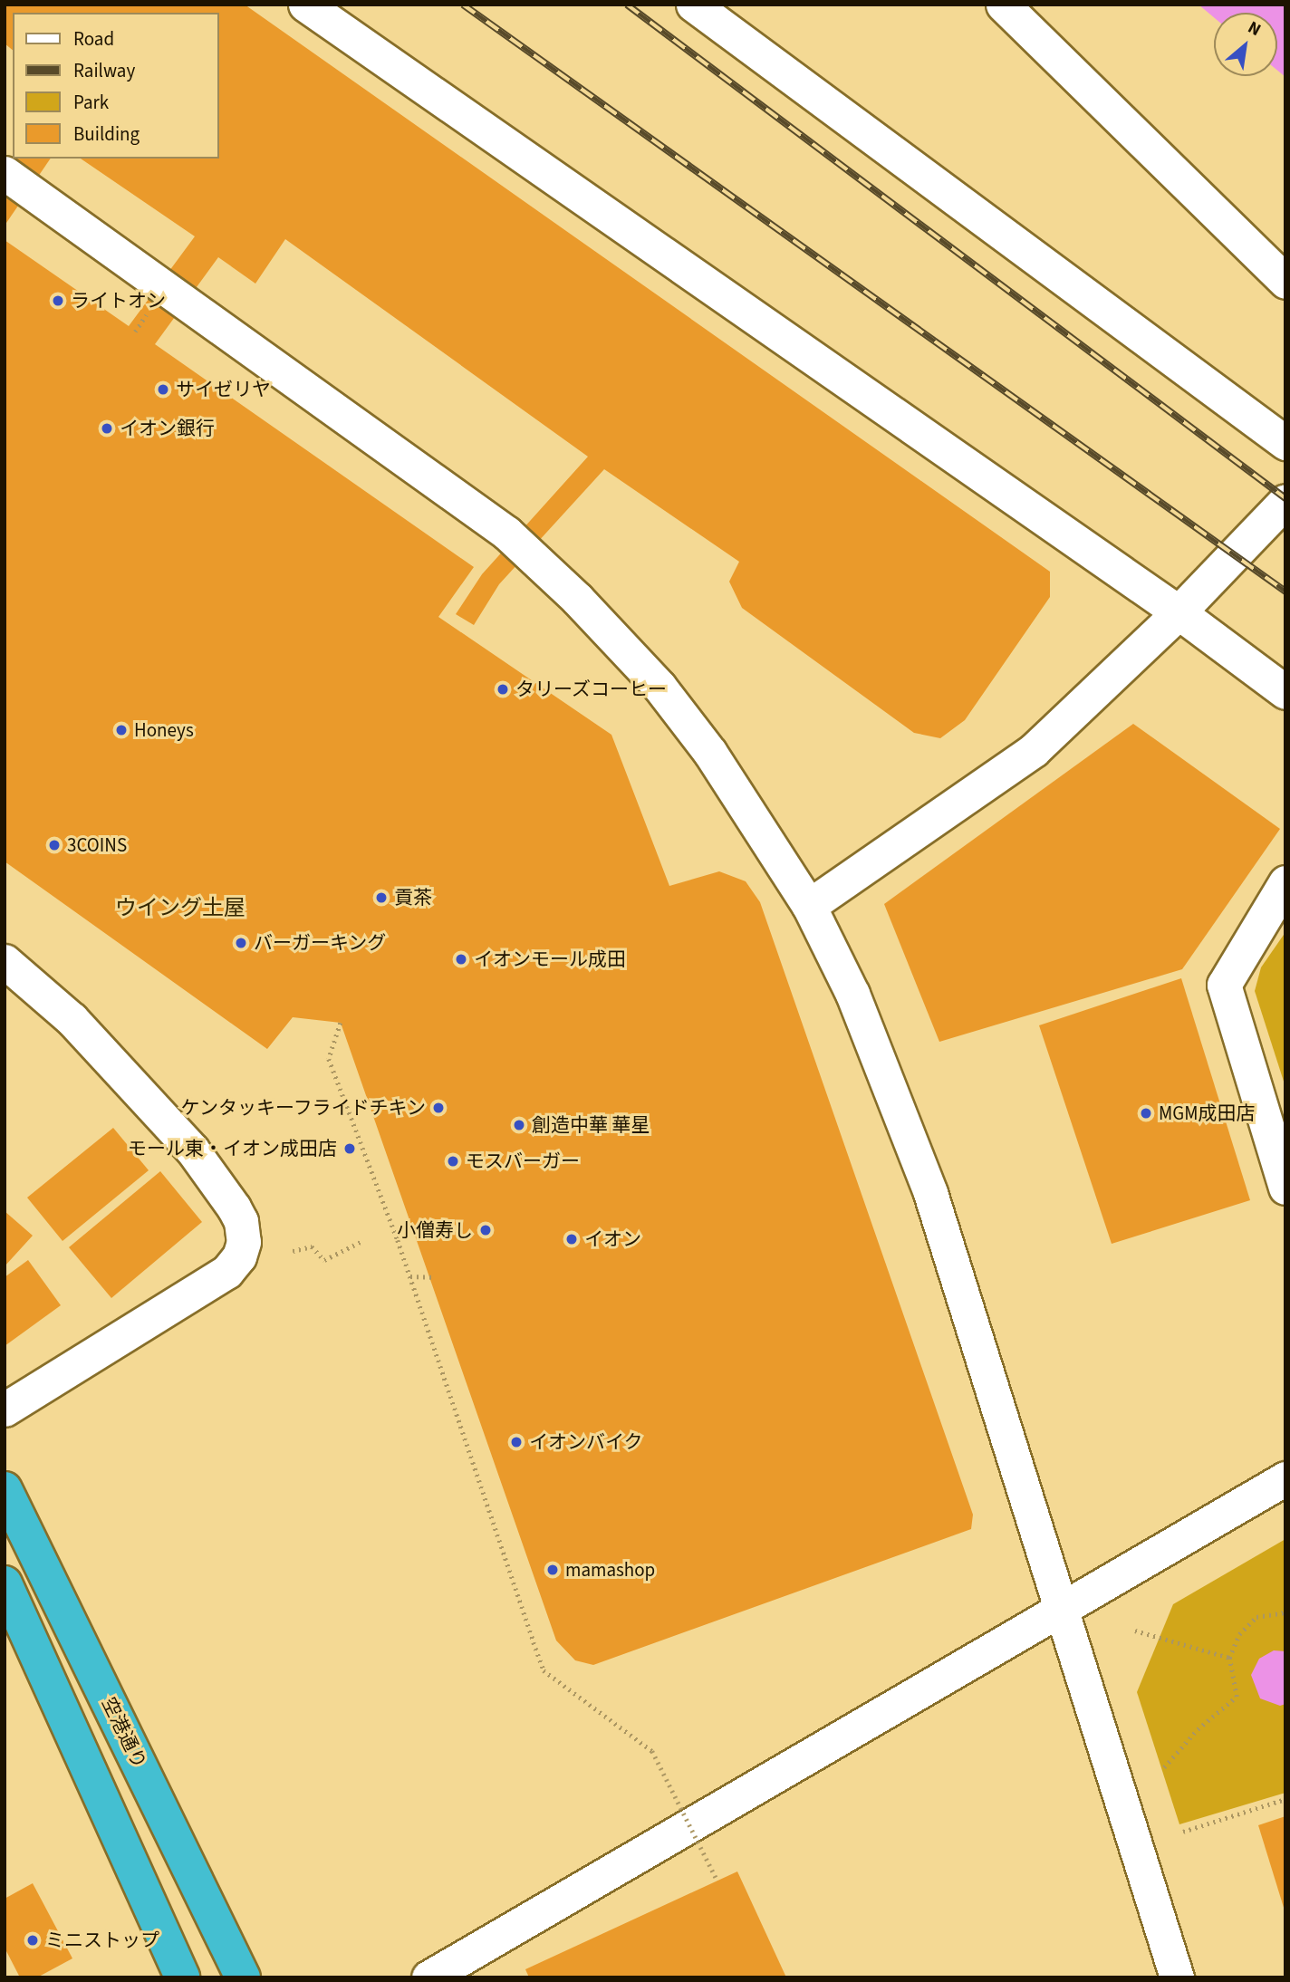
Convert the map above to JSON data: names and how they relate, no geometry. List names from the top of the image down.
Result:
{
  "streets": {
    "highway": ["空港通り"]
  },
  "districts": ["ウイング土屋"],
  "places": [
    "ライトオン",
    "サイゼリヤ",
    "イオン銀行",
    "タリーズコーヒー",
    "Honeys",
    "3COINS",
    "貢茶",
    "バーガーキング",
    "イオンモール成田",
    "ケンタッキーフライドチキン",
    "MGM成田店",
    "創造中華 華星",
    "モール東・イオン成田店",
    "モスバーガー",
    "小僧寿し",
    "イオン",
    "イオンバイク",
    "mamashop",
    "ミニストップ"
  ],
  "legend": [
    "Road",
    "Railway",
    "Park",
    "Building"
  ],
  "north": "top right"
}
